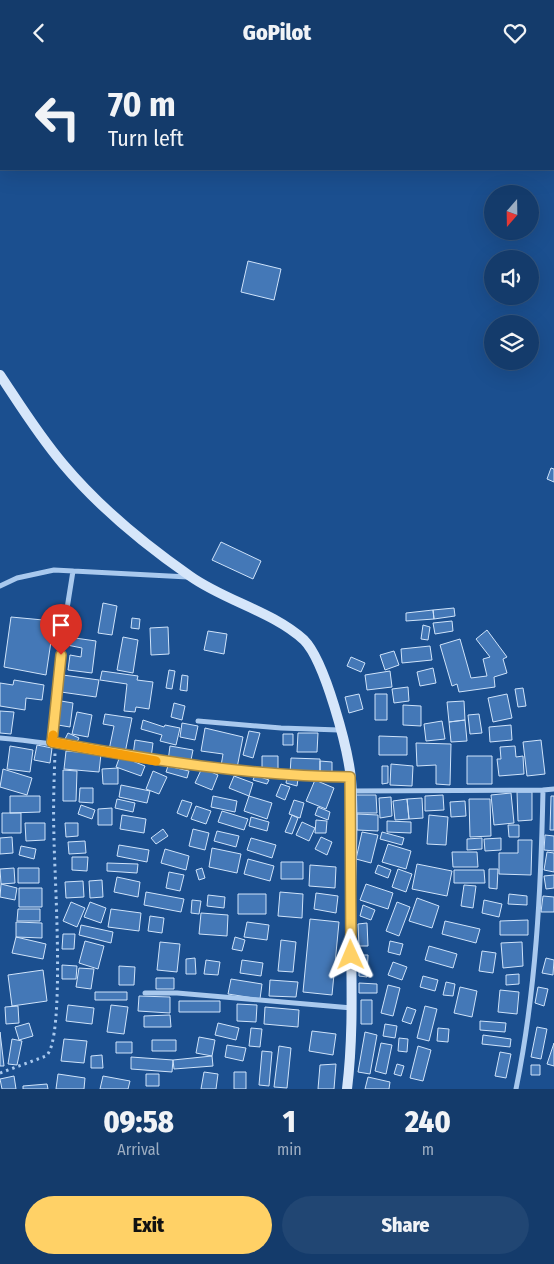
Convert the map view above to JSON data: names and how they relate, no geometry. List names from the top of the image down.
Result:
{
  "north": "bottom",
  "page": {
    "header": "GoPilot",
    "turn": ["70 m", "Turn left"],
    "eta": [
      "09:58",
      "Arrival",
      "1",
      "min",
      "240",
      "m"
    ],
    "buttons": ["Exit", "Share"]
  }
}
